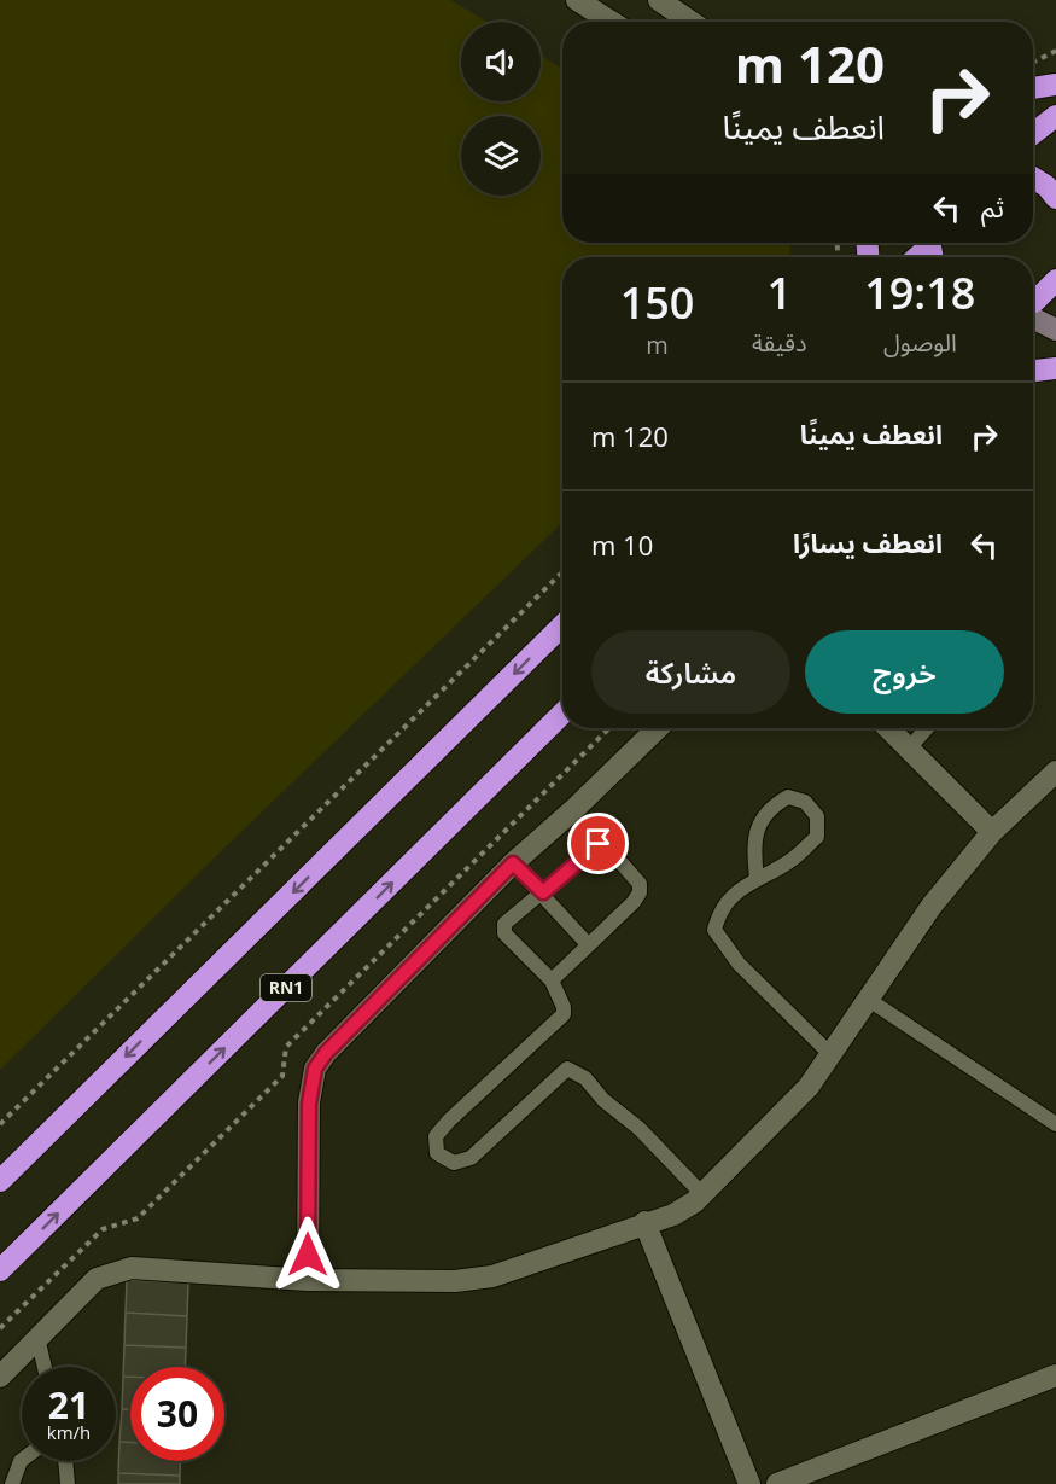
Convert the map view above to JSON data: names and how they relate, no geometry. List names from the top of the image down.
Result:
{
  "streets": {
    "highway": ["RN1"]
  },
  "page": {
    "turn": ["120 m", "انعطف يمينًا"],
    "then": "ثم",
    "eta": [
      "19:18",
      "الوصول",
      "1",
      "دقيقة",
      "150",
      "m"
    ],
    "list": [
      {
        "name": "انعطف يمينًا",
        "value": "120 m"
      },
      {
        "name": "انعطف يسارًا",
        "value": "10 m"
      }
    ],
    "buttons": ["خروج", "مشاركة"],
    "speed": "21 km/h",
    "limit": "30"
  }
}
